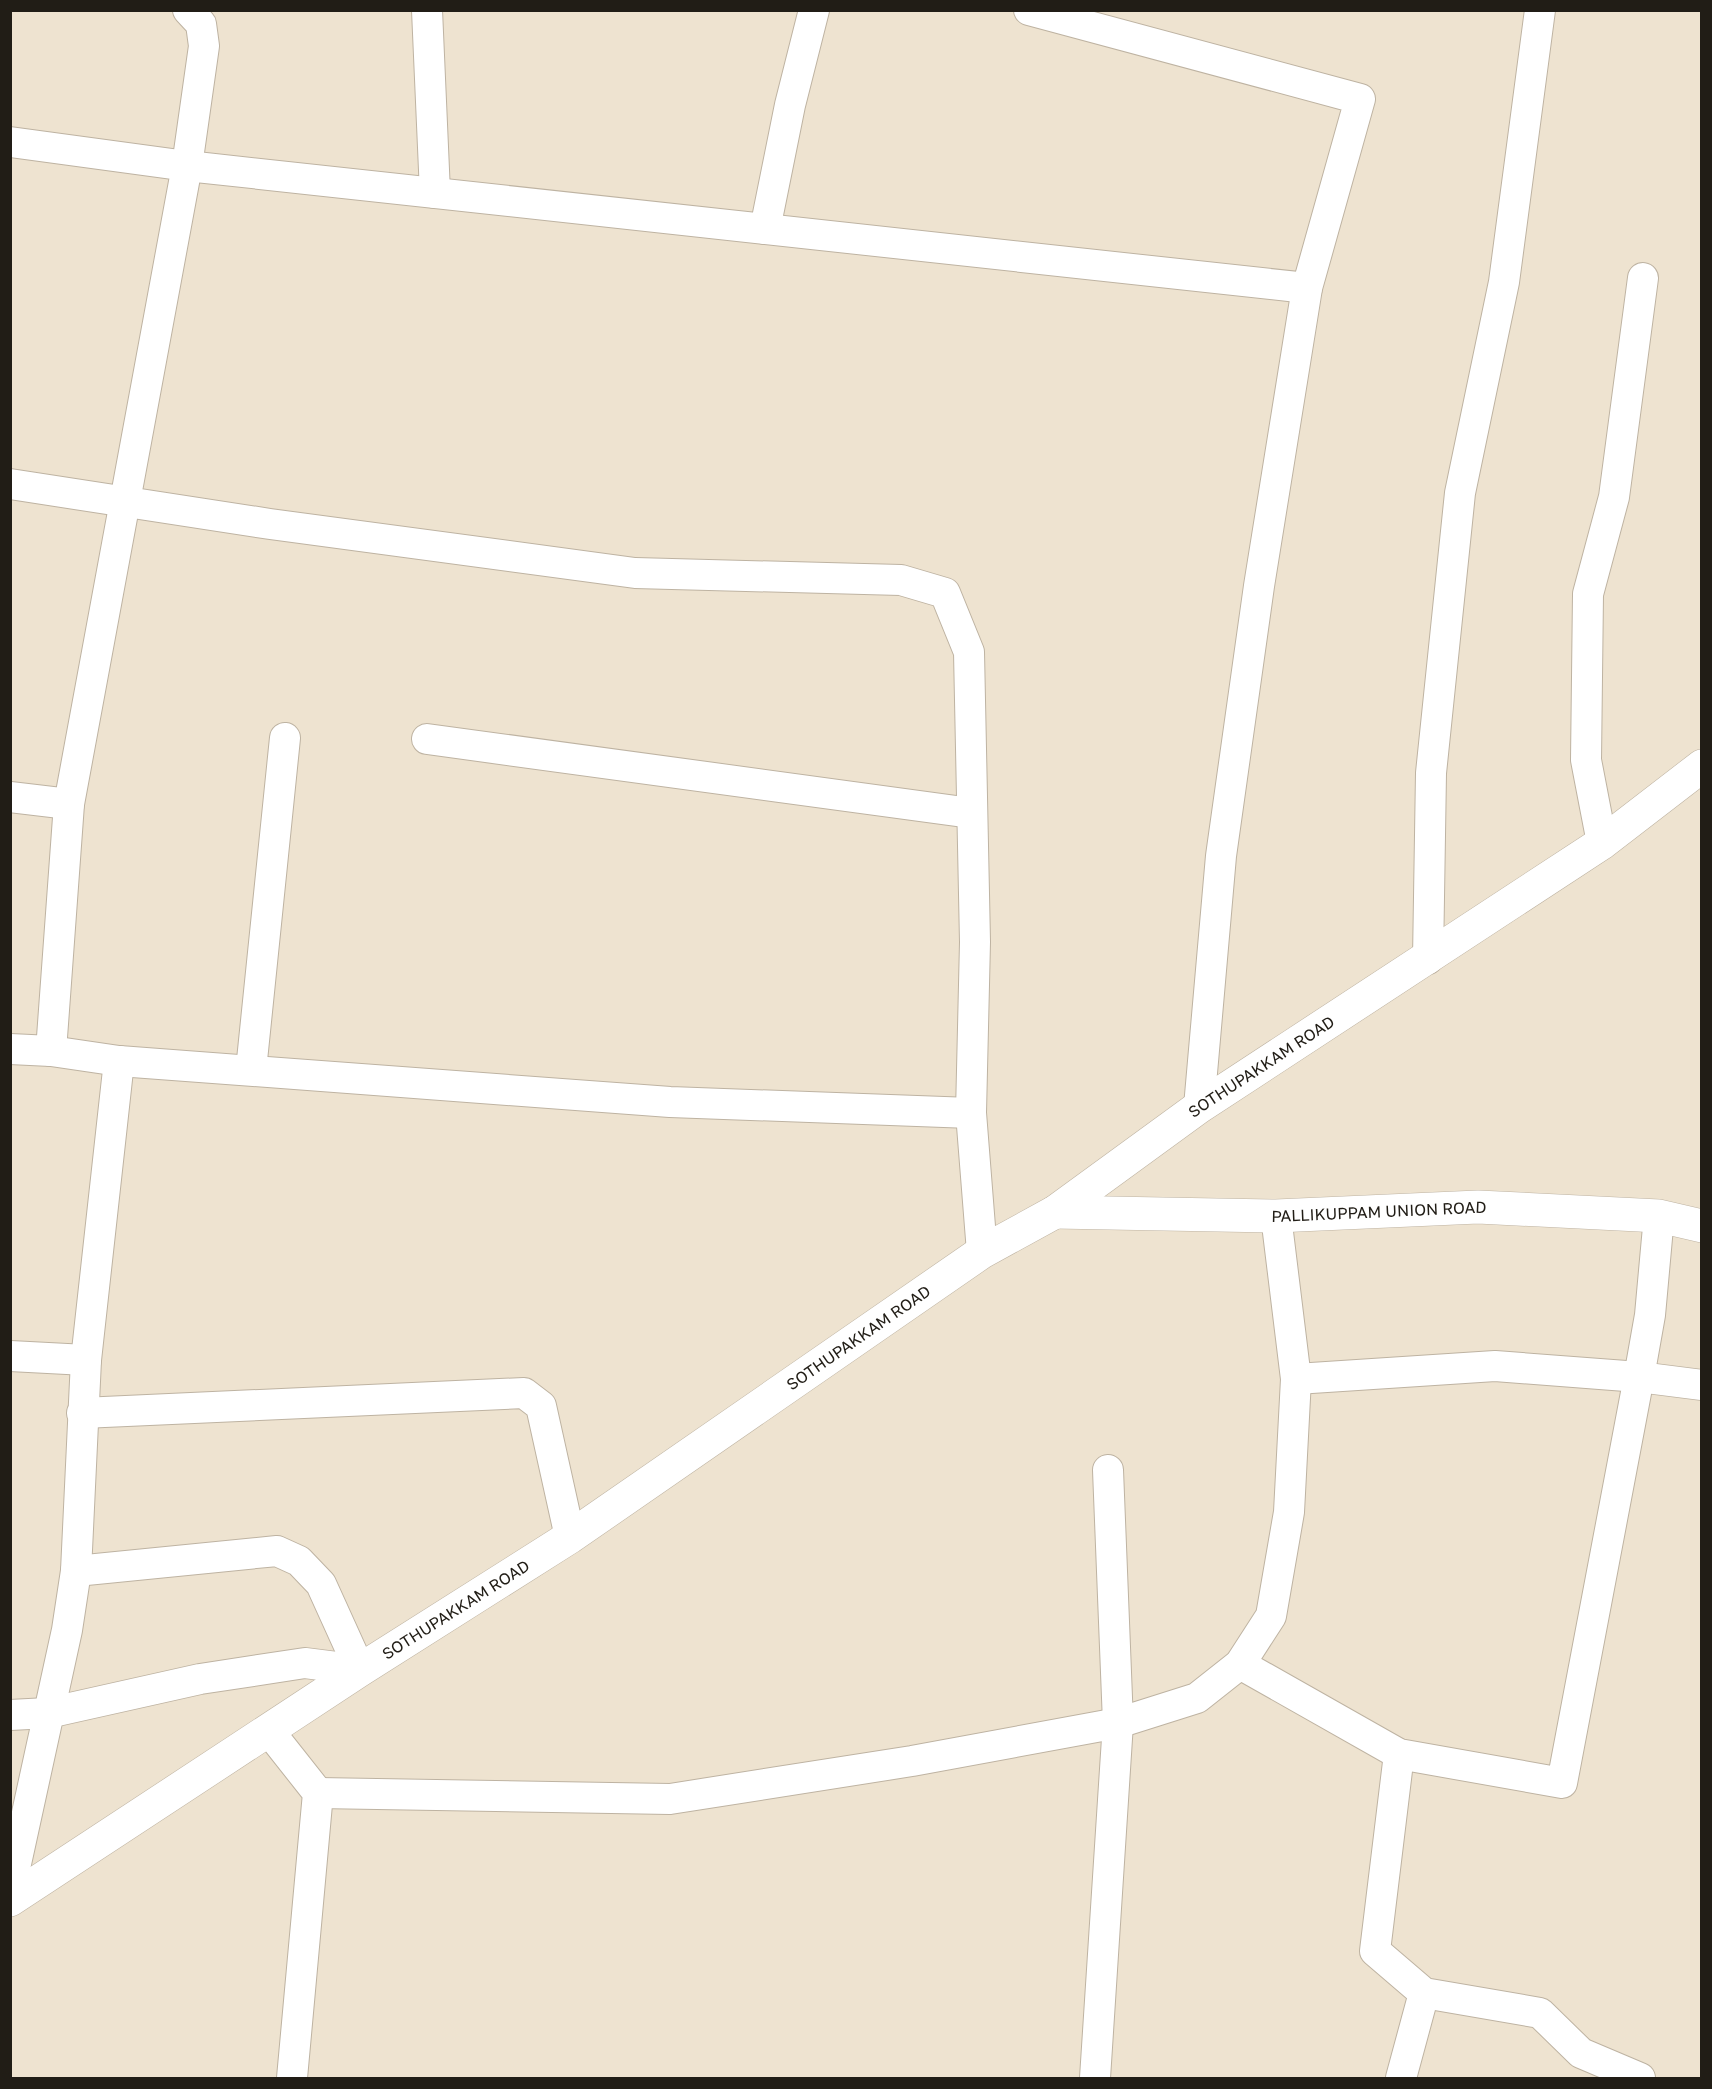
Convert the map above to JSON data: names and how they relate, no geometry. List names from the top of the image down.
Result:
{
  "streets": {
    "street": ["SOTHUPAKKAM ROAD", "PALLIKUPPAM UNION ROAD"]
  },
  "crossings": [
    ["SOTHUPAKKAM ROAD", "PALLIKUPPAM UNION ROAD"]
  ]
}
